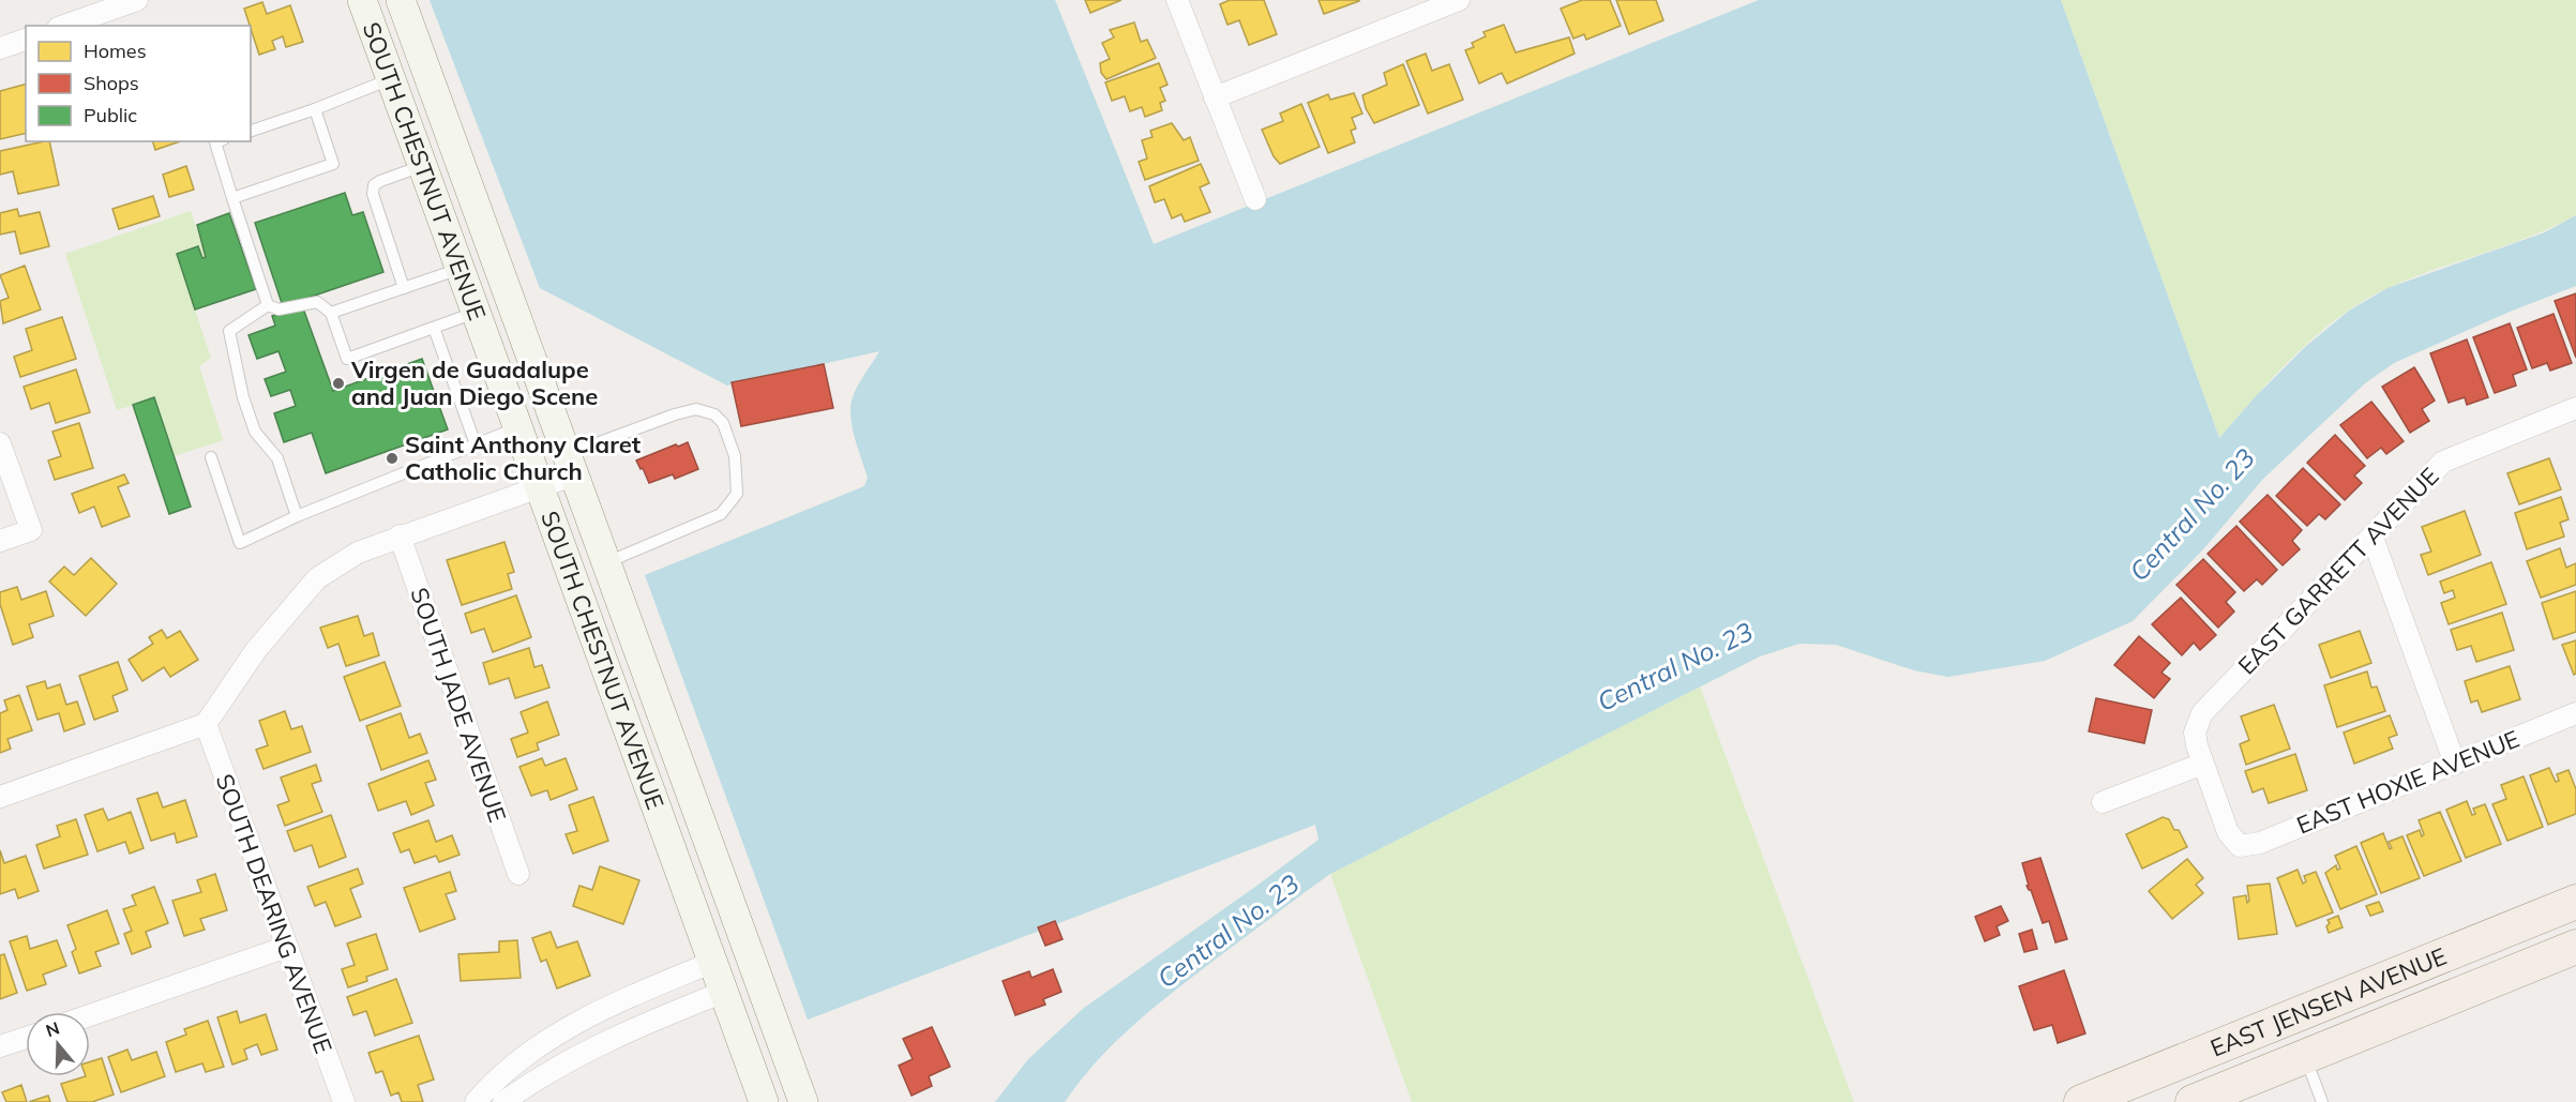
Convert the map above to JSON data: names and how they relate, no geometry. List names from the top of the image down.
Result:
{
  "streets": {
    "main road": ["SOUTH CHESTNUT AVENUE", "EAST JENSEN AVENUE"],
    "street": [
      "EAST GARRETT AVENUE",
      "SOUTH JADE AVENUE",
      "EAST HOXIE AVENUE",
      "SOUTH DEARING AVENUE"
    ]
  },
  "crossings": [
    ["EAST GARRETT AVENUE", "EAST HOXIE AVENUE"]
  ],
  "water": ["Central No. 23"],
  "places": ["Virgen de Guadalupe and Juan Diego Scene", "Saint Anthony Claret Catholic Church"],
  "legend": ["Homes", "Shops", "Public"],
  "north": "top"
}
